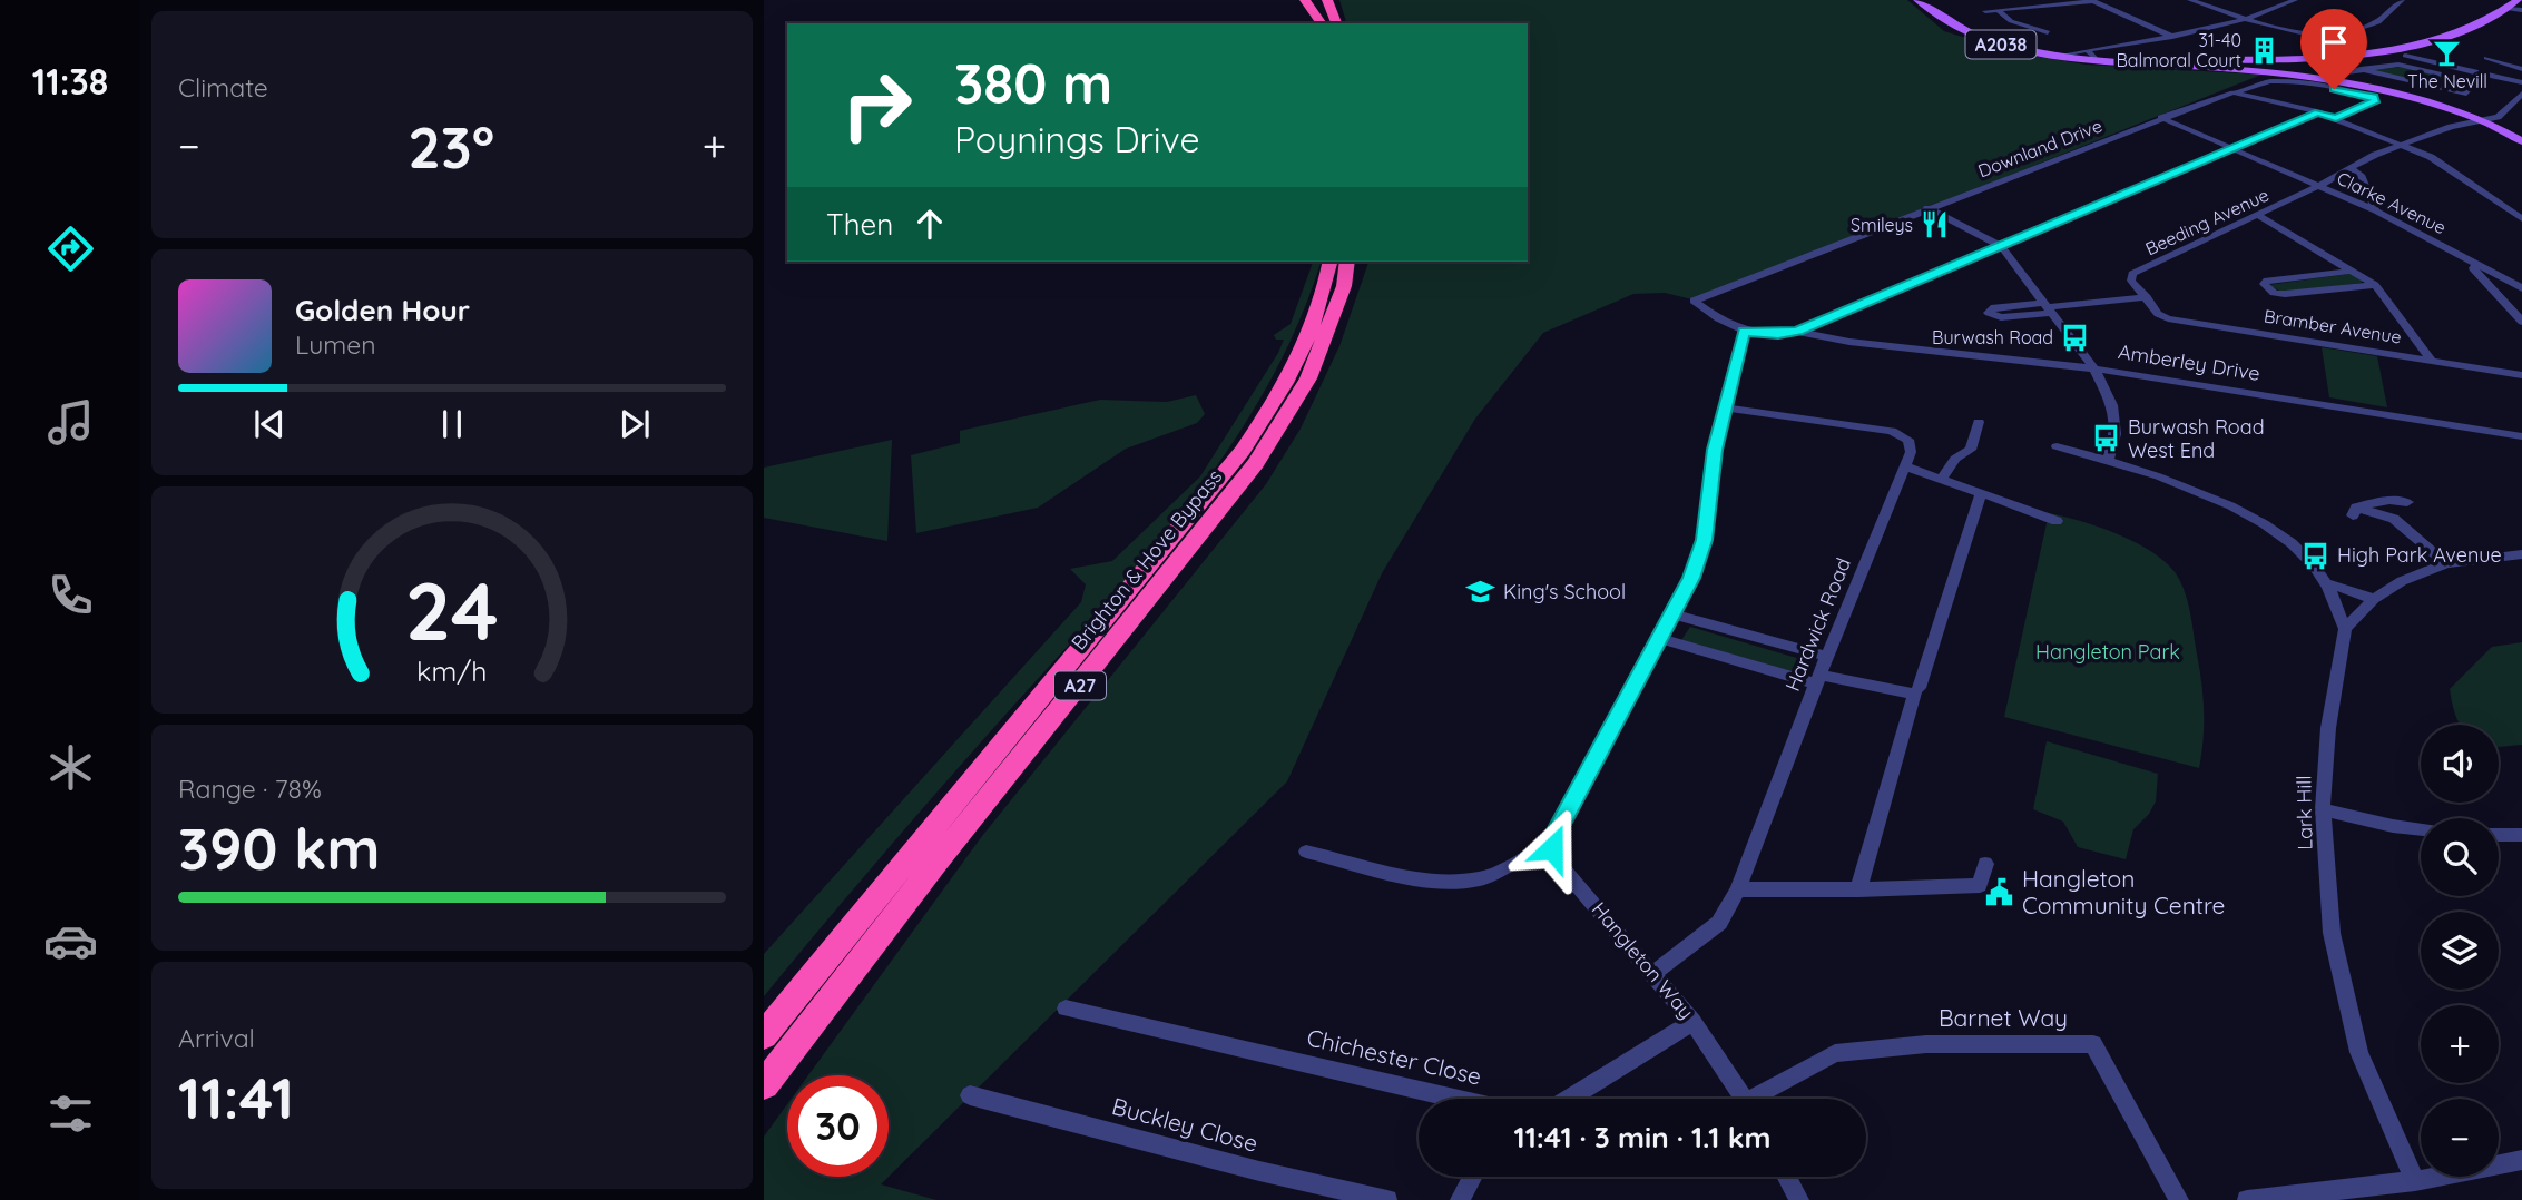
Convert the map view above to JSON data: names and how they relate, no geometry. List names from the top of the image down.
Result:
{
  "streets": {
    "highway": ["Brighton & Hove Bypass", "A27"],
    "main road": ["A2038"],
    "street": [
      "Downland Drive",
      "Clarke Avenue",
      "Beeding Avenue",
      "Bramber Avenue",
      "Amberley Drive",
      "Hardwick Road",
      "Lark Hill",
      "Hangleton Way",
      "Barnet Way",
      "Chichester Close",
      "Buckley Close"
    ]
  },
  "crossings": [
    ["A2038", "Clarke Avenue"],
    ["Downland Drive", "Amberley Drive"],
    ["Clarke Avenue", "Beeding Avenue"],
    ["Beeding Avenue", "Bramber Avenue"],
    ["Hardwick Road", "Hangleton Way"],
    ["Hangleton Way", "Chichester Close"]
  ],
  "parks": ["Hangleton Park"],
  "places": {
    "building": ["31-40 Balmoral Court"],
    "bar": ["The Nevill"],
    "restaurant": ["Smileys"],
    "bus stop": ["Burwash Road", "Burwash Road West End", "High Park Avenue"],
    "school or university": ["King's School"],
    "public building": ["Hangleton Community Centre"]
  },
  "page": {
    "tabs": "11:38",
    "tile": [
      "Climate",
      ["Range · 78%", "390 km"],
      ["Arrival", "11:41"]
    ],
    "turn": ["380 m", "Poynings Drive"],
    "heat": ["−", "23°", "+"],
    "then": "Then",
    "song": ["Golden Hour", "Lumen"],
    "map_buttons": ["+", "−"],
    "limit": "30",
    "trip": "11:41 · 3 min · 1.1 km",
    "gauge": ["24", "km/h"]
  }
}
